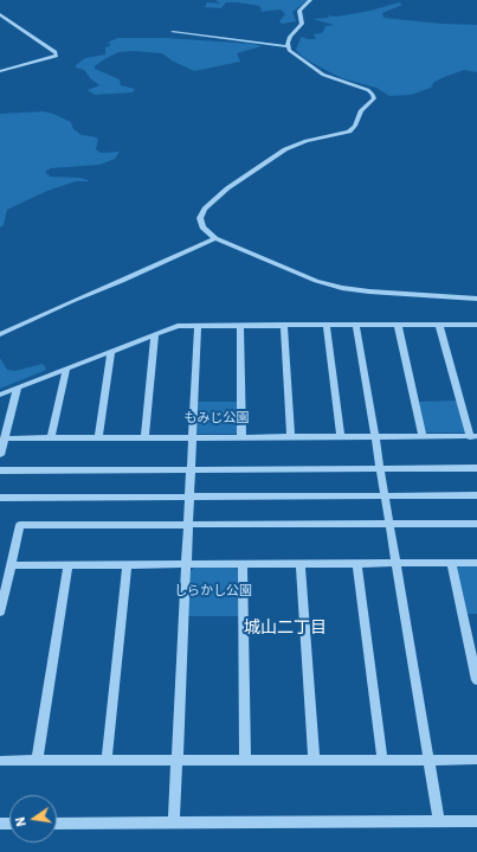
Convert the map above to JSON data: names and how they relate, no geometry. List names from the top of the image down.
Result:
{
  "districts": ["城山二丁目"],
  "parks": ["もみじ公園", "しらかし公園"],
  "north": "left"
}
